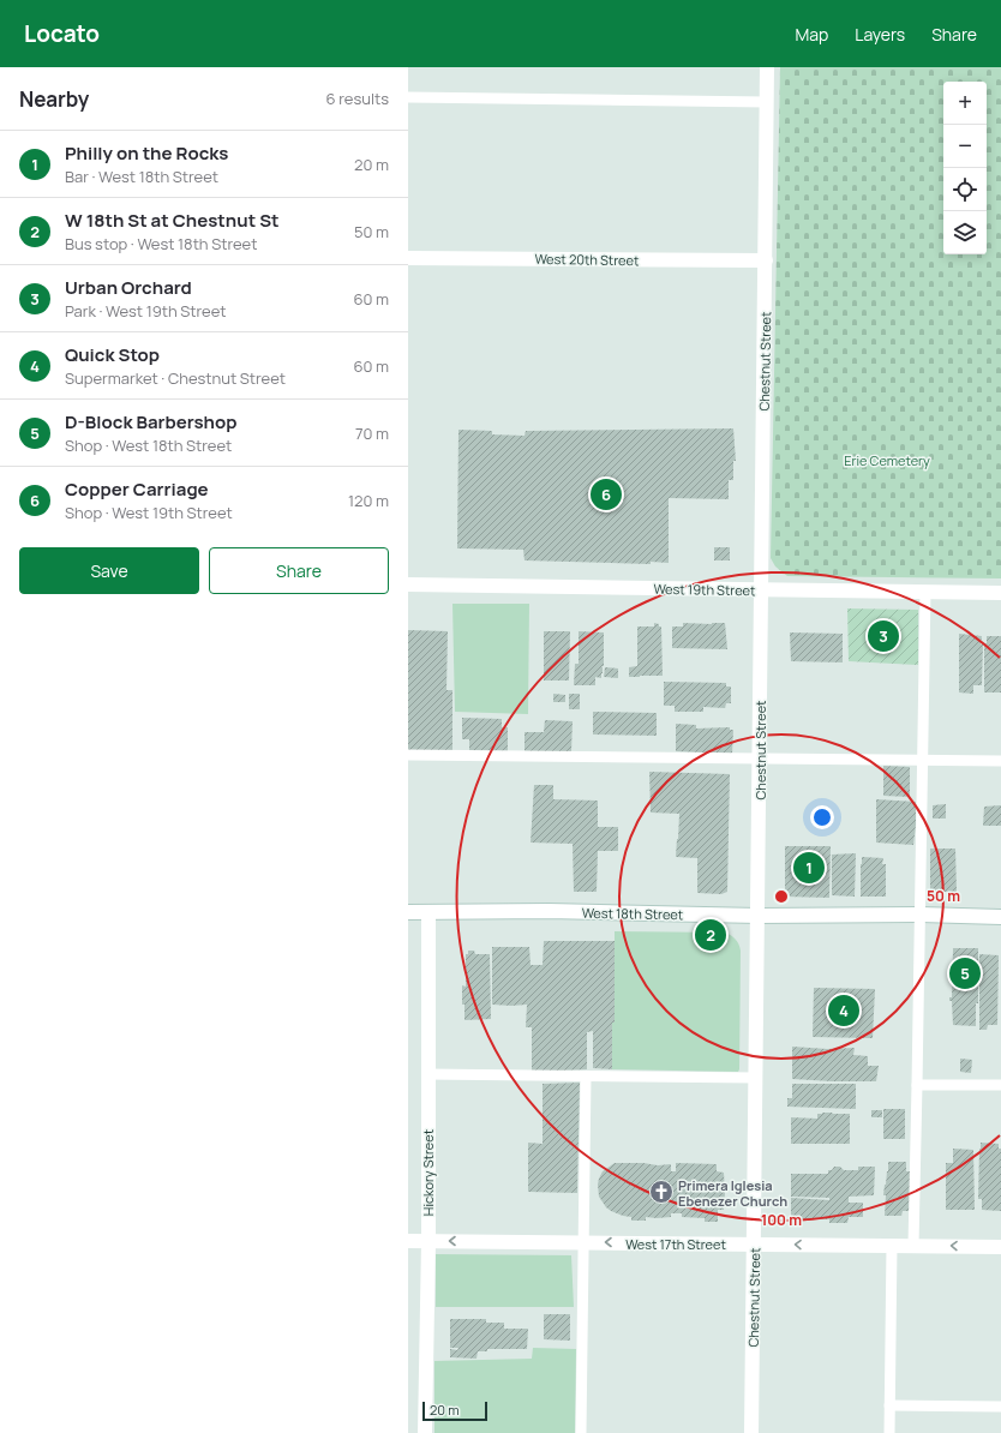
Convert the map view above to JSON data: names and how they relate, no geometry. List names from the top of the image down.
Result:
{
  "streets": {
    "street": [
      "West 20th Street",
      "Chestnut Street",
      "West 19th Street",
      "West 18th Street",
      "Hickory Street",
      "West 17th Street"
    ]
  },
  "crossings": [
    ["West 20th Street", "Chestnut Street"],
    ["Chestnut Street", "West 19th Street"],
    ["Chestnut Street", "West 18th Street"],
    ["Chestnut Street", "West 17th Street"],
    ["West 18th Street", "Hickory Street"],
    ["Hickory Street", "West 17th Street"]
  ],
  "one_way": ["West 17th Street"],
  "parks": ["Erie Cemetery"],
  "places": {
    "church": ["Primera Iglesia Ebenezer Church"]
  },
  "scale_bar": "20 m",
  "page": {
    "header": "Locato",
    "nav": ["Map", "Layers", "Share"],
    "heading": ["Nearby", "6 results"],
    "map_buttons": ["+", "−"],
    "list": [
      {
        "mark": "1",
        "name": "Philly on the Rocks",
        "note": "Bar · West 18th Street",
        "value": "20 m"
      },
      {
        "mark": "2",
        "name": "W 18th St at Chestnut St",
        "note": "Bus stop · West 18th Street",
        "value": "50 m"
      },
      {
        "mark": "3",
        "name": "Urban Orchard",
        "note": "Park · West 19th Street",
        "value": "60 m"
      },
      {
        "mark": "4",
        "name": "Quick Stop",
        "note": "Supermarket · Chestnut Street",
        "value": "60 m"
      },
      {
        "mark": "5",
        "name": "D-Block Barbershop",
        "note": "Shop · West 18th Street",
        "value": "70 m"
      },
      {
        "mark": "6",
        "name": "Copper Carriage",
        "note": "Shop · West 19th Street",
        "value": "120 m"
      }
    ],
    "pins": [
      "6",
      "3",
      "1",
      "2",
      "5",
      "4"
    ],
    "buttons": ["Save", "Share"],
    "scale": "20 m"
  },
  "rings": ["50 m", "100 m"]
}
